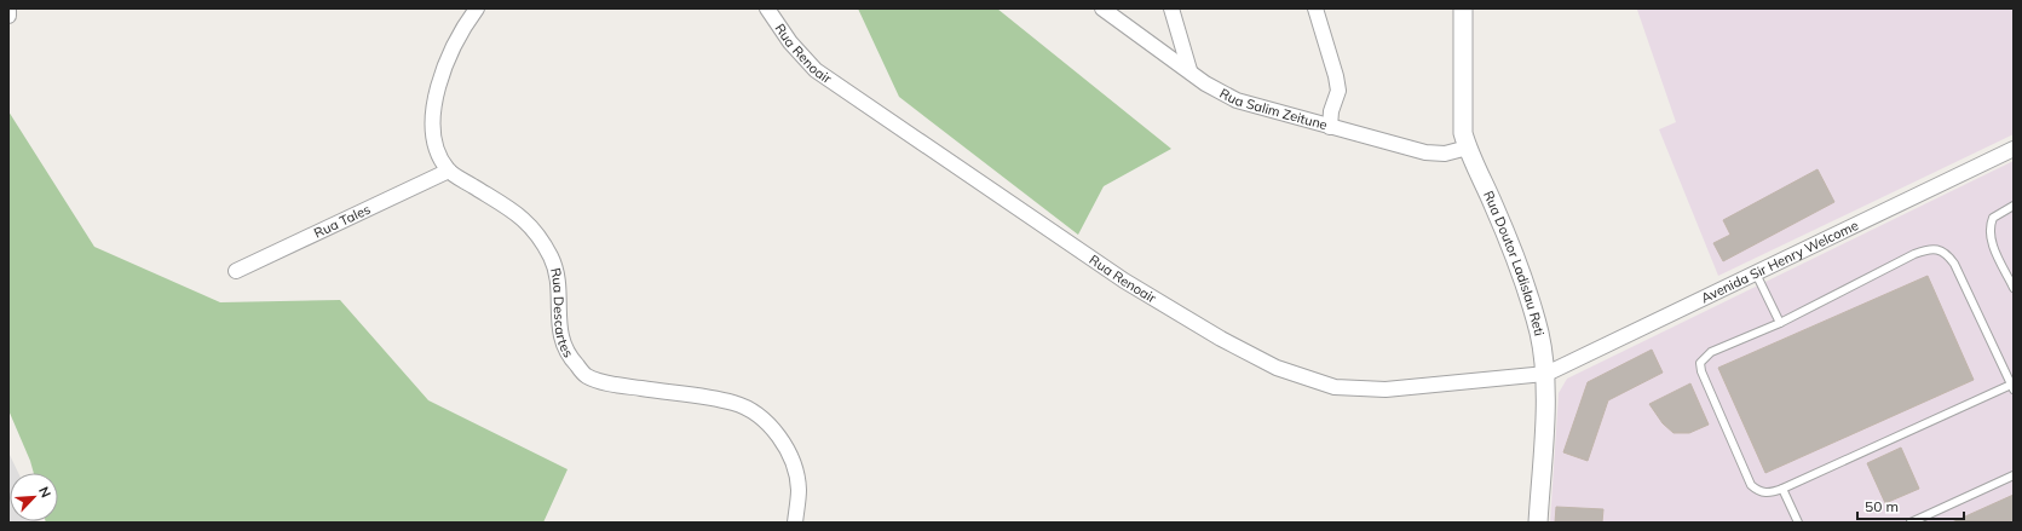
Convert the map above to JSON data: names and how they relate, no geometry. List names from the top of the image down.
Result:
{
  "streets": {
    "street": [
      "Rua Renoair",
      "Rua Salim Zeitune",
      "Rua Tales",
      "Avenida Sir Henry Welcome",
      "Rua Doutor Ladislau Reti",
      "Rua Descartes"
    ]
  },
  "crossings": [
    ["Rua Renoair", "Avenida Sir Henry Welcome"],
    ["Rua Renoair", "Rua Doutor Ladislau Reti"],
    ["Rua Salim Zeitune", "Rua Doutor Ladislau Reti"],
    ["Rua Tales", "Rua Descartes"],
    ["Avenida Sir Henry Welcome", "Rua Doutor Ladislau Reti"]
  ],
  "scale_bar": "50 m",
  "north": "top right"
}
